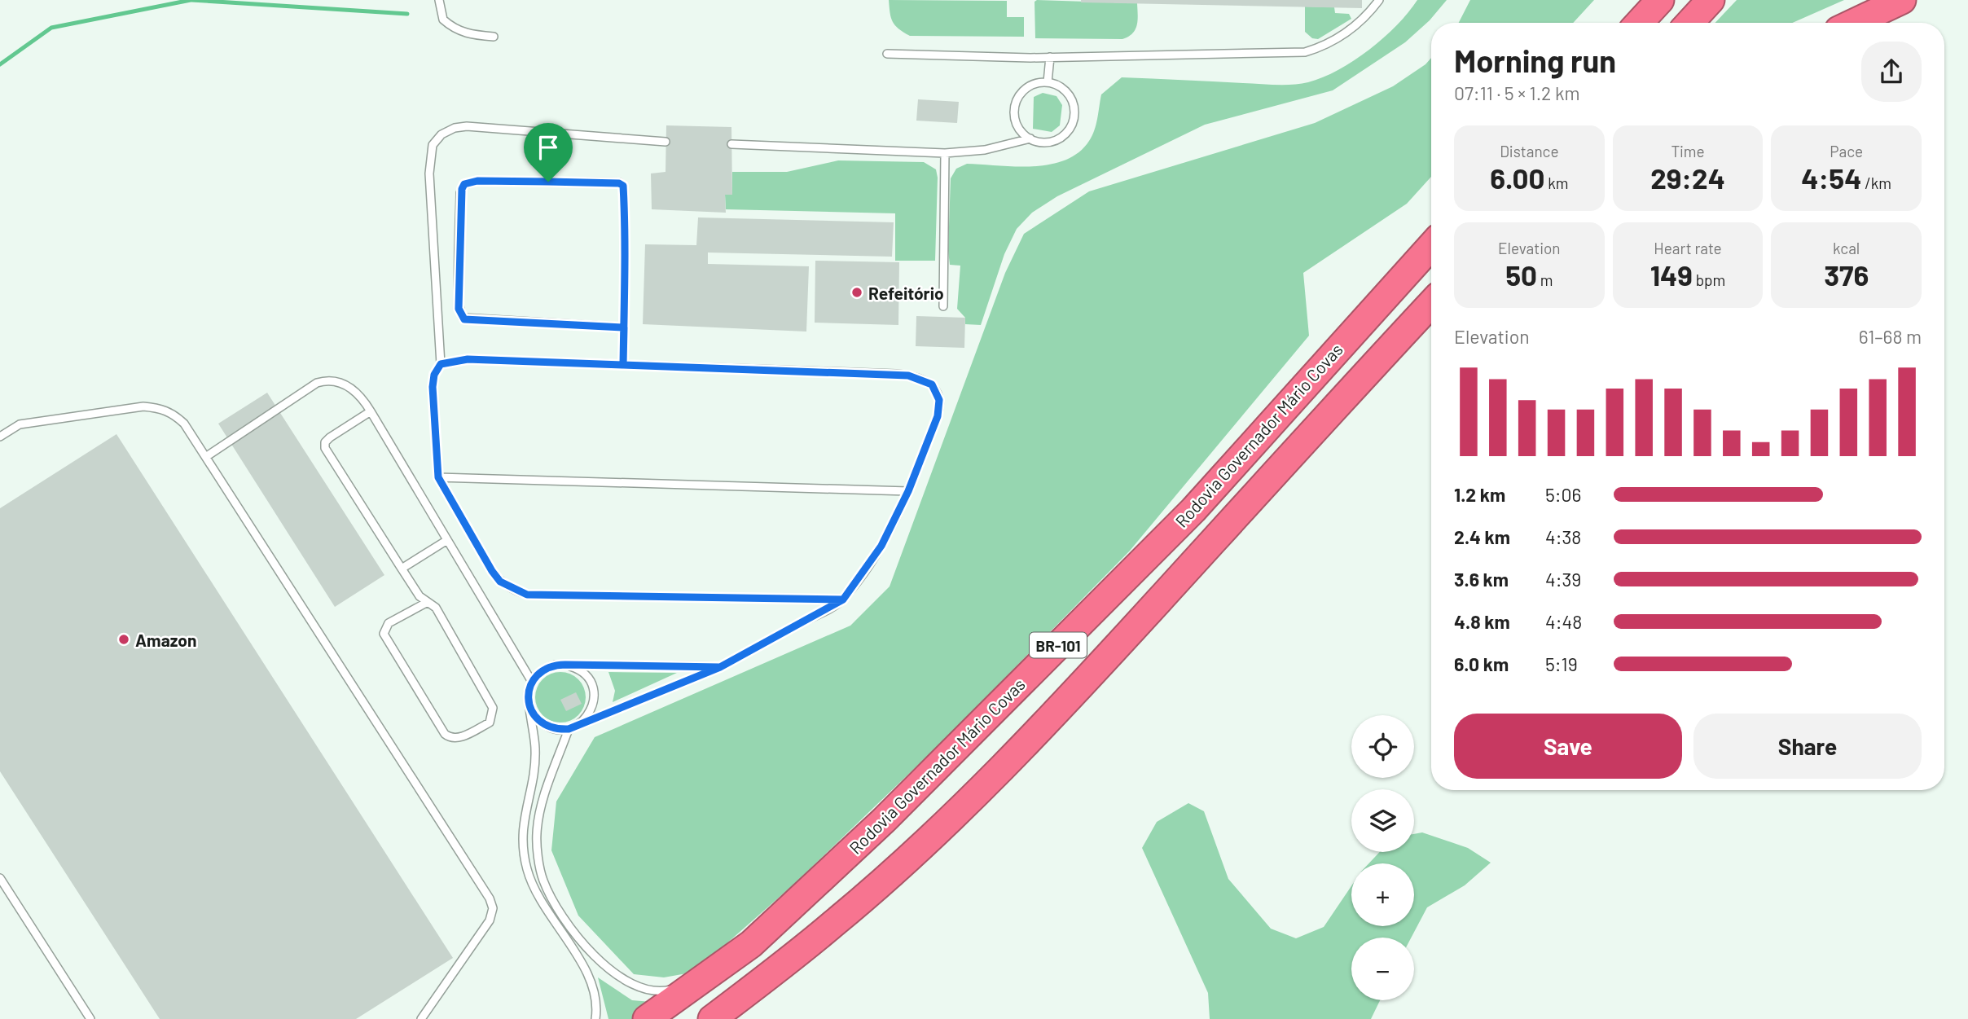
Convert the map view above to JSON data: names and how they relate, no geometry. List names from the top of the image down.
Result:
{
  "streets": {
    "highway": ["Rodovia Governador Mário Covas", "BR-101"]
  },
  "places": ["Refeitório", "Amazon"],
  "page": {
    "heading": ["Morning run", "07:11 · 5 × 1.2 km"],
    "stats": [
      ["Distance", "6.00 km"],
      ["Time", "29:24"],
      ["Pace", "4:54 /km"],
      ["Elevation", "50 m"],
      ["Heart rate", "149 bpm"],
      ["kcal", "376"]
    ],
    "chart": ["Elevation", "61–68 m"],
    "list": [
      {
        "name": "1.2 km",
        "note": "5:06"
      },
      {
        "name": "2.4 km",
        "note": "4:38"
      },
      {
        "name": "3.6 km",
        "note": "4:39"
      },
      {
        "name": "4.8 km",
        "note": "4:48"
      },
      {
        "name": "6.0 km",
        "note": "5:19"
      }
    ],
    "buttons": ["Save", "Share"],
    "map_buttons": ["+", "−"]
  }
}
